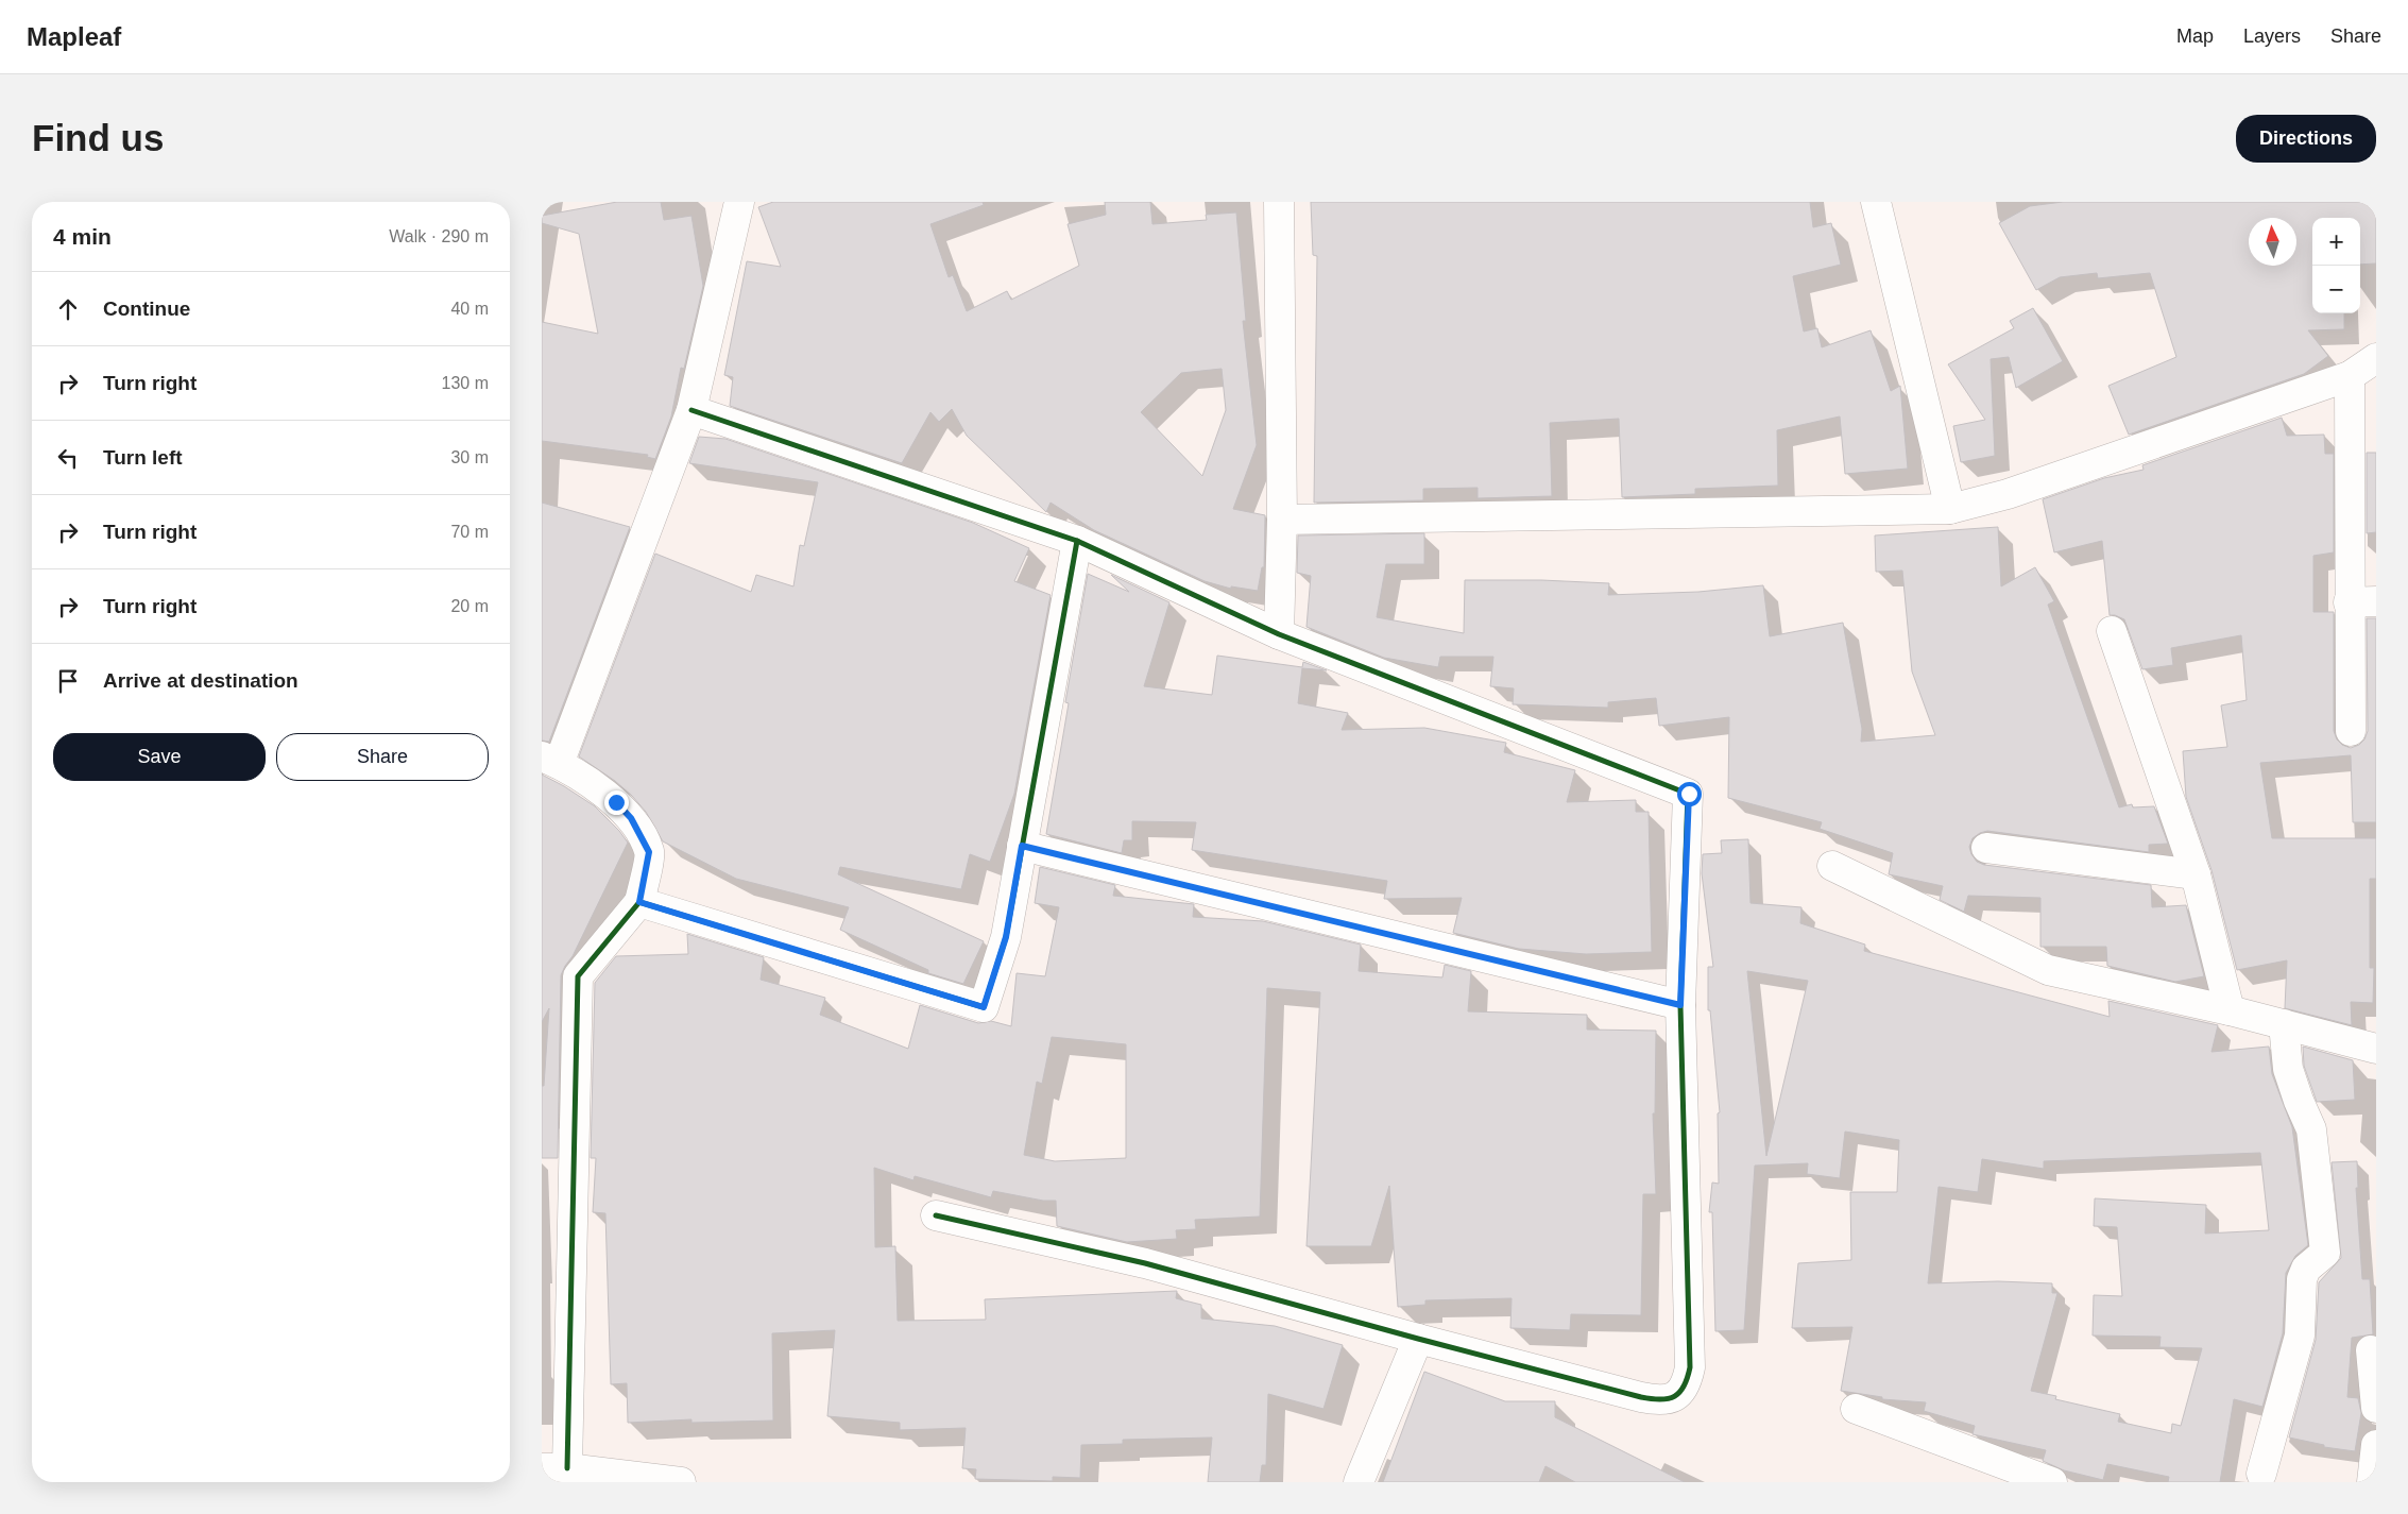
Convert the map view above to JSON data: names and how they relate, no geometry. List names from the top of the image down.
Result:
{
  "north": "top",
  "page": {
    "header": "Mapleaf",
    "nav": ["Map", "Layers", "Share"],
    "buttons": [
      "Directions",
      ["Save", "Share"]
    ],
    "title": "Find us",
    "heading": ["4 min", "Walk · 290 m"],
    "map_buttons": ["+", "−"],
    "list": [
      ["Continue", "40 m"],
      ["Turn right", "130 m"],
      ["Turn left", "30 m"],
      ["Turn right", "70 m"],
      ["Turn right", "20 m"],
      "Arrive at destination"
    ]
  }
}
